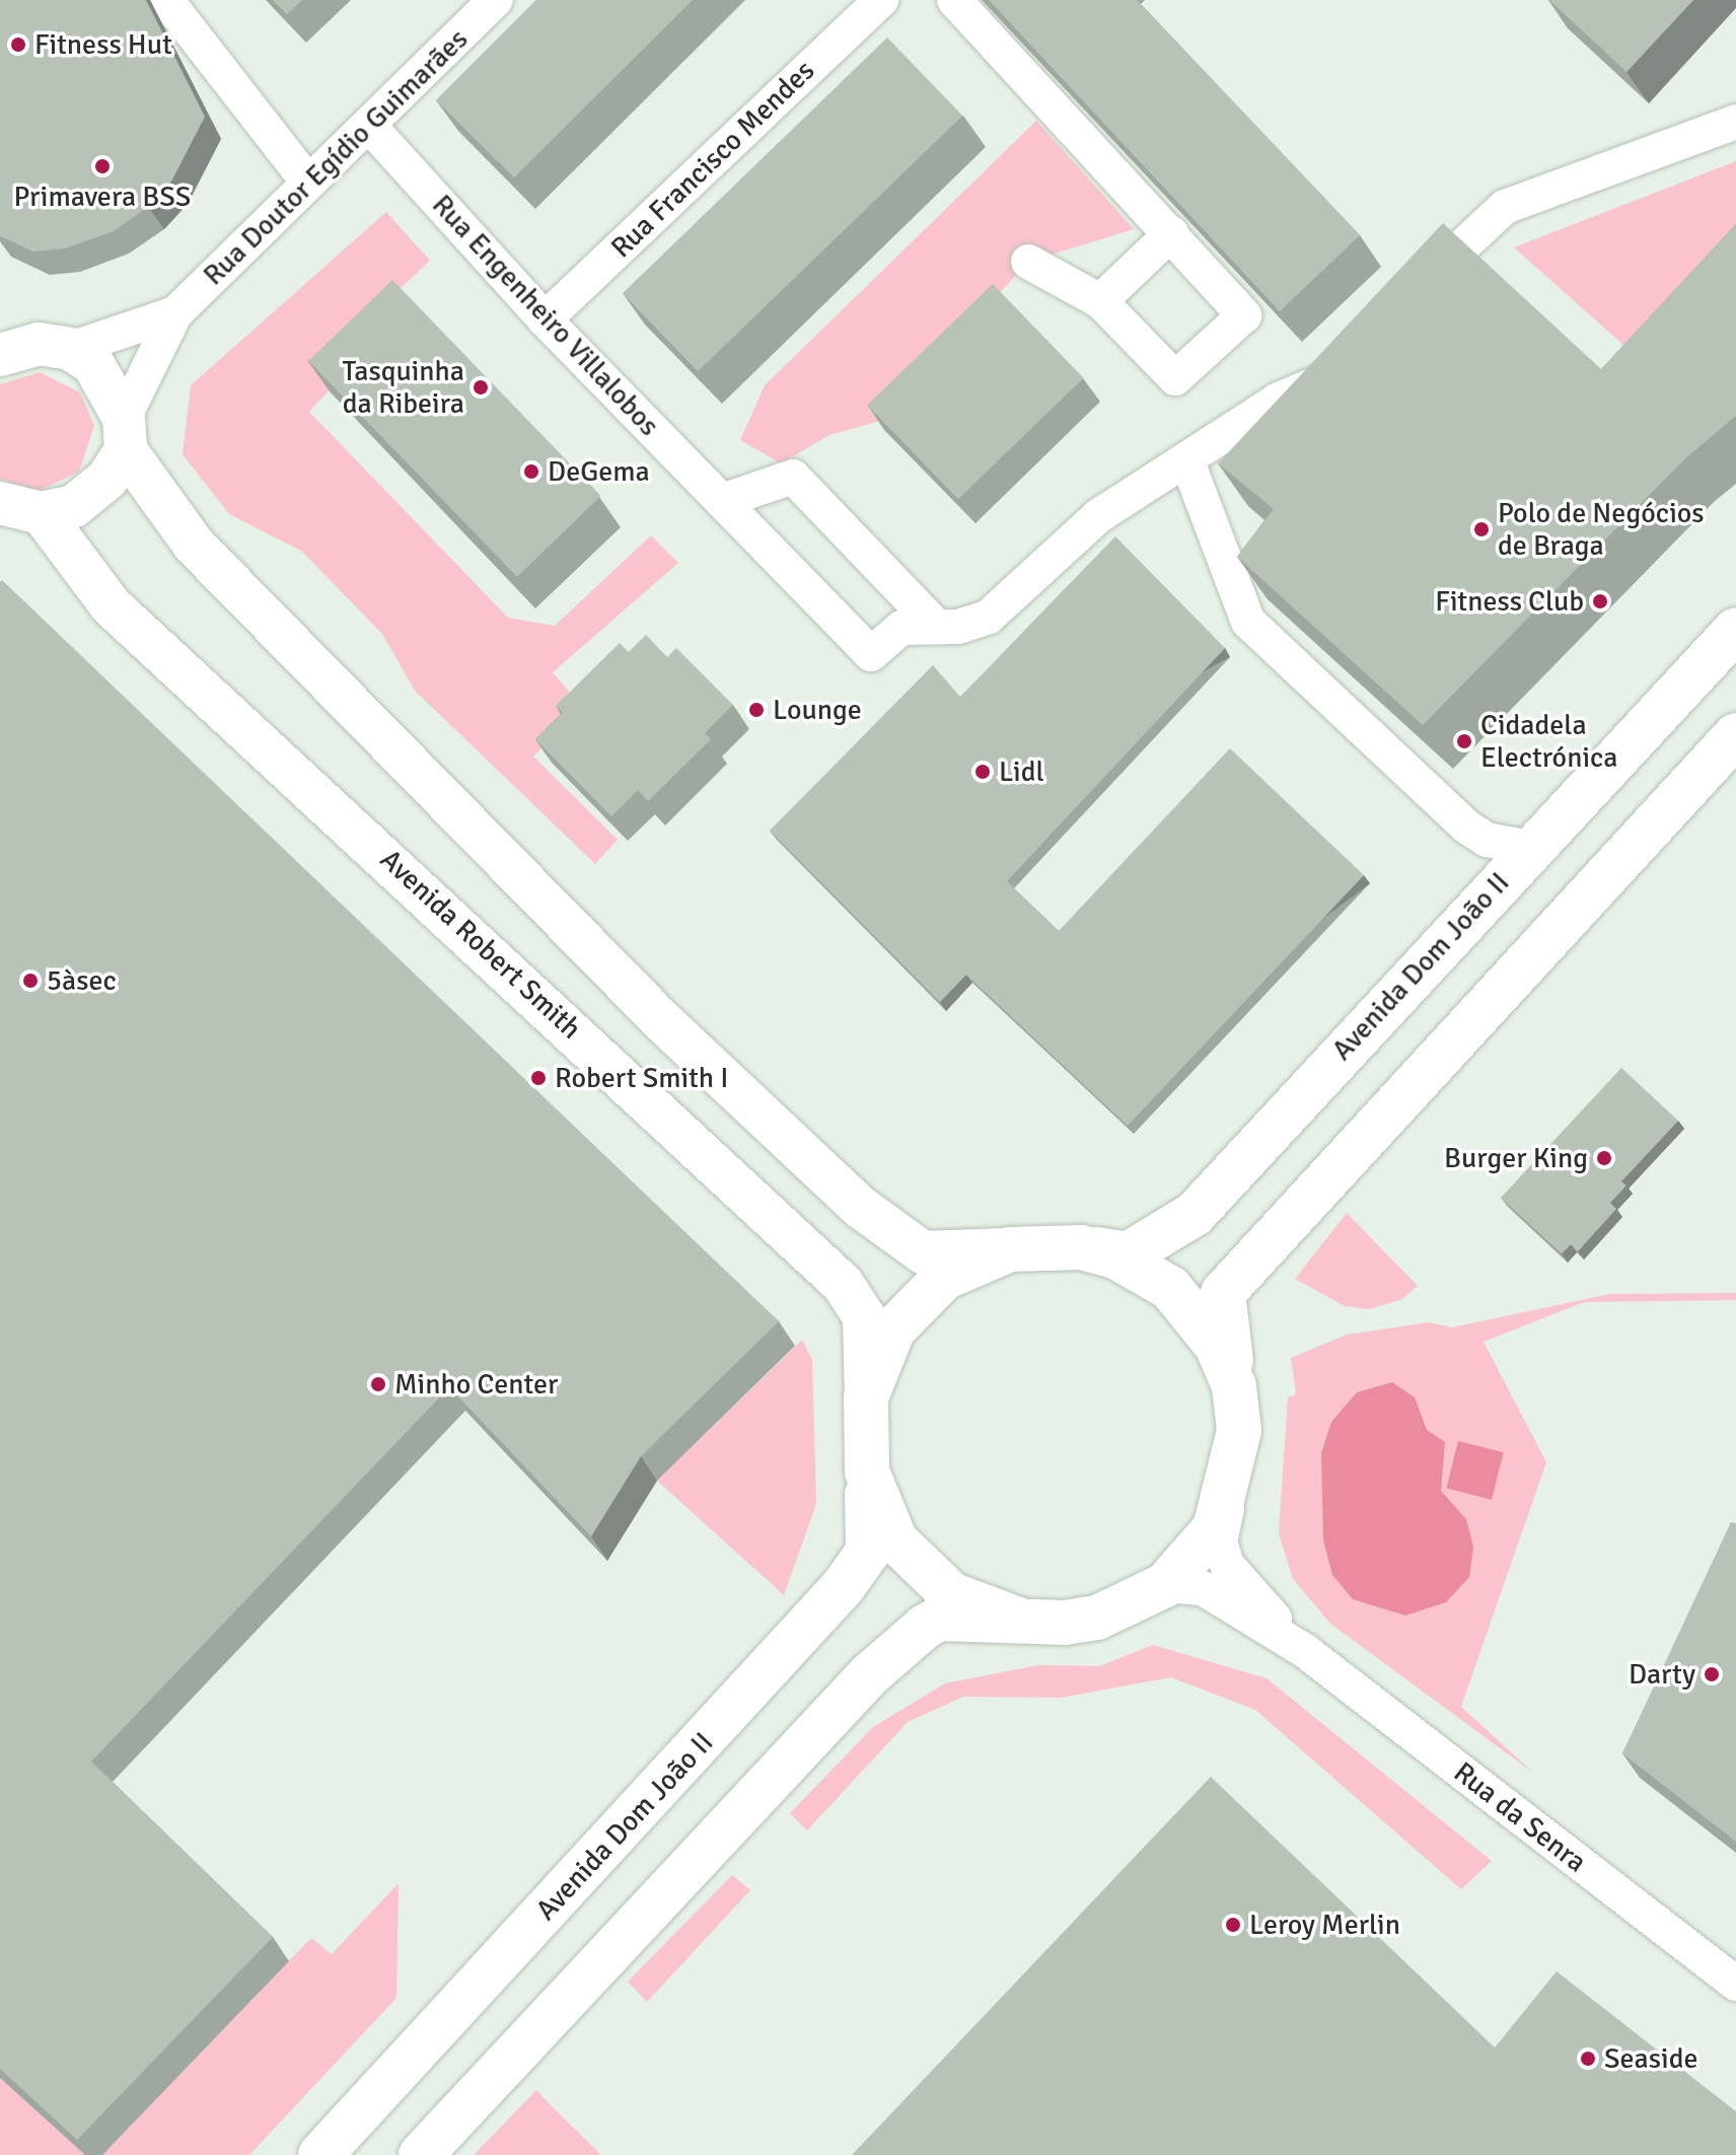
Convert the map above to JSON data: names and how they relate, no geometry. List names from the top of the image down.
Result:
{
  "streets": {
    "main road": ["Avenida Dom João II"],
    "street": [
      "Rua Doutor Egídio Guimarães",
      "Rua Francisco Mendes",
      "Rua Engenheiro Villalobos",
      "Avenida Robert Smith",
      "Rua da Senra"
    ]
  },
  "crossings": [
    ["Rua Doutor Egídio Guimarães", "Rua Engenheiro Villalobos"],
    ["Rua Francisco Mendes", "Rua Engenheiro Villalobos"],
    ["Avenida Robert Smith", "Avenida Dom João II"]
  ],
  "places": [
    "Fitness Hut",
    "Primavera BSS",
    "Tasquinha da Ribeira",
    "DeGema",
    "Polo de Negócios de Braga",
    "Fitness Club",
    "Lounge",
    "Cidadela Electrónica",
    "Lidl",
    "5àsec",
    "Robert Smith I",
    "Burger King",
    "Minho Center",
    "Darty",
    "Leroy Merlin",
    "Seaside"
  ]
}
